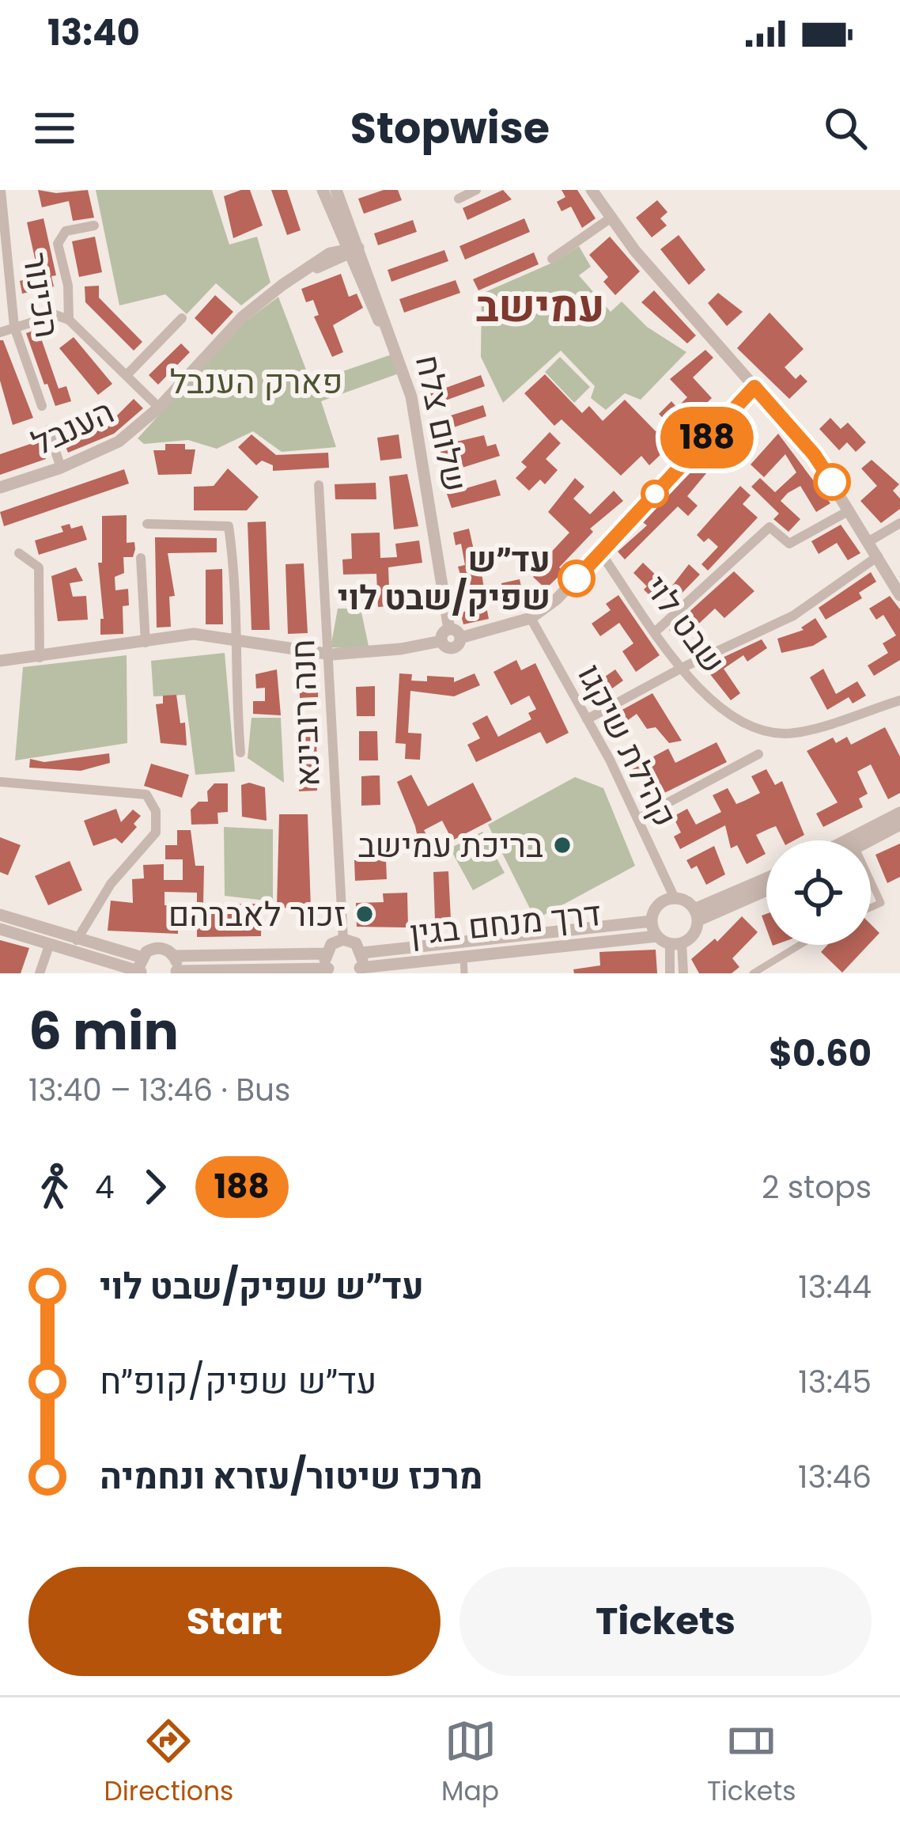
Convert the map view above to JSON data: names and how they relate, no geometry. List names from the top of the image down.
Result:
{
  "streets": {
    "street": [
      "הכינור",
      "שלום צלח",
      "הענבל",
      "שבט לוי",
      "חנה רובינא",
      "קהילת שיקגו",
      "דרך מנחם בגין"
    ]
  },
  "crossings": [
    ["קהילת שיקגו", "דרך מנחם בגין"]
  ],
  "districts": ["עמישב"],
  "parks": ["פארק הענבל"],
  "places": ["עד״ש שפיק/שבט לוי", "בריכת עמישב", "זכור לאברהם"],
  "lines": ["bus line 188"],
  "page": {
    "status": "13:40",
    "header": "Stopwise",
    "on_map": "188",
    "heading": ["6 min", "13:40 – 13:46 · Bus", "$0.60"],
    "legs": ["4", "188", "2 stops"],
    "list": [
      {
        "name": "עד״ש שפיק/שבט לוי",
        "value": "13:44"
      },
      {
        "name": "עד״ש שפיק/קופ״ח",
        "value": "13:45"
      },
      {
        "name": "מרכז שיטור/עזרא ונחמיה",
        "value": "13:46"
      }
    ],
    "buttons": ["Start", "Tickets"],
    "tabs": ["Directions", "Map", "Tickets"]
  }
}
